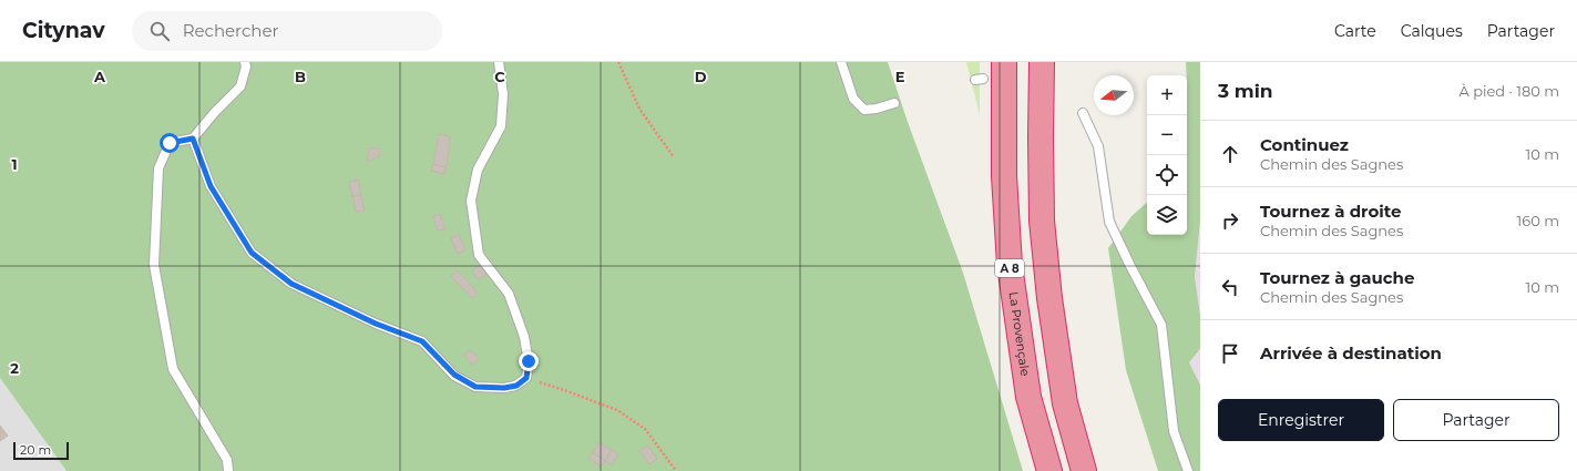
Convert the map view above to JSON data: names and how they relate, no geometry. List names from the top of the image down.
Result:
{
  "streets": {
    "highway": ["A 8", "La Provençale"]
  },
  "scale_bar": "20 m",
  "north": "left",
  "page": {
    "header": "Citynav",
    "search": "Rechercher",
    "nav": ["Carte", "Calques", "Partager"],
    "heading": ["3 min", "À pied · 180 m"],
    "map_buttons": ["+", "−"],
    "list": [
      ["Continuez", "Chemin des Sagnes", "10 m"],
      ["Tournez à droite", "Chemin des Sagnes", "160 m"],
      ["Tournez à gauche", "Chemin des Sagnes", "10 m"],
      "Arrivée à destination"
    ],
    "buttons": ["Enregistrer", "Partager"],
    "scale": "20 m"
  },
  "grid": {
    "columns": [
      "A",
      "B",
      "C",
      "D",
      "E"
    ],
    "rows": ["1", "2"]
  }
}
